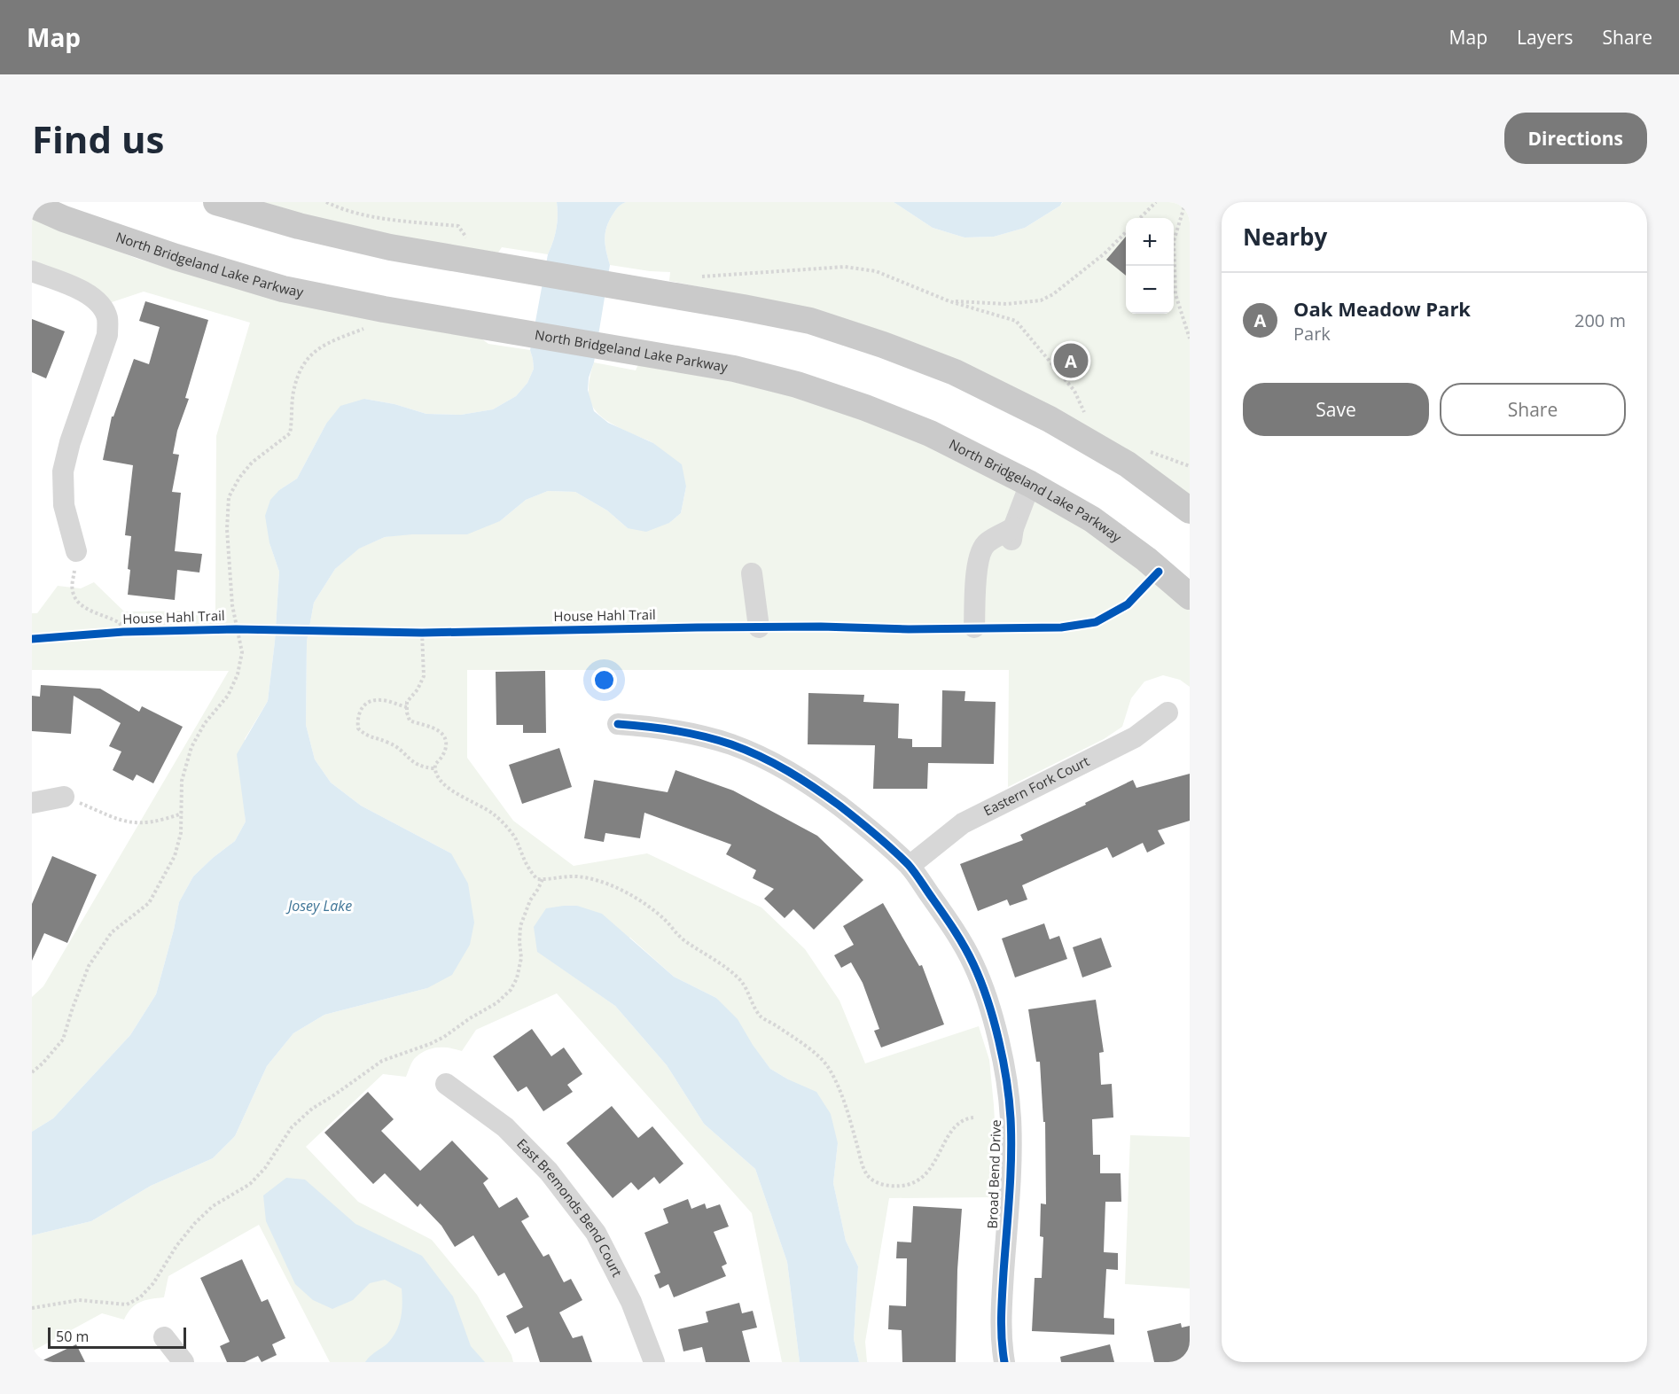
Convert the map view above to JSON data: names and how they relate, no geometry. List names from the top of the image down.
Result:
{
  "streets": {
    "main road": ["North Bridgeland Lake Parkway"],
    "street": ["Eastern Fork Court", "Broad Bend Drive", "East Bremonds Bend Court"],
    "cycle path": ["House Hahl Trail"]
  },
  "crossings": [
    ["Eastern Fork Court", "Broad Bend Drive"]
  ],
  "water": ["Josey Lake"],
  "scale_bar": "50 m",
  "page": {
    "header": "Map",
    "nav": ["Map", "Layers", "Share"],
    "buttons": [
      "Directions",
      ["Save", "Share"]
    ],
    "title": "Find us",
    "heading": "Nearby",
    "map_buttons": ["+", "−"],
    "list": [
      {
        "mark": "A",
        "name": "Oak Meadow Park",
        "note": "Park",
        "value": "200 m"
      }
    ],
    "pins": "A",
    "scale": "50 m"
  }
}
